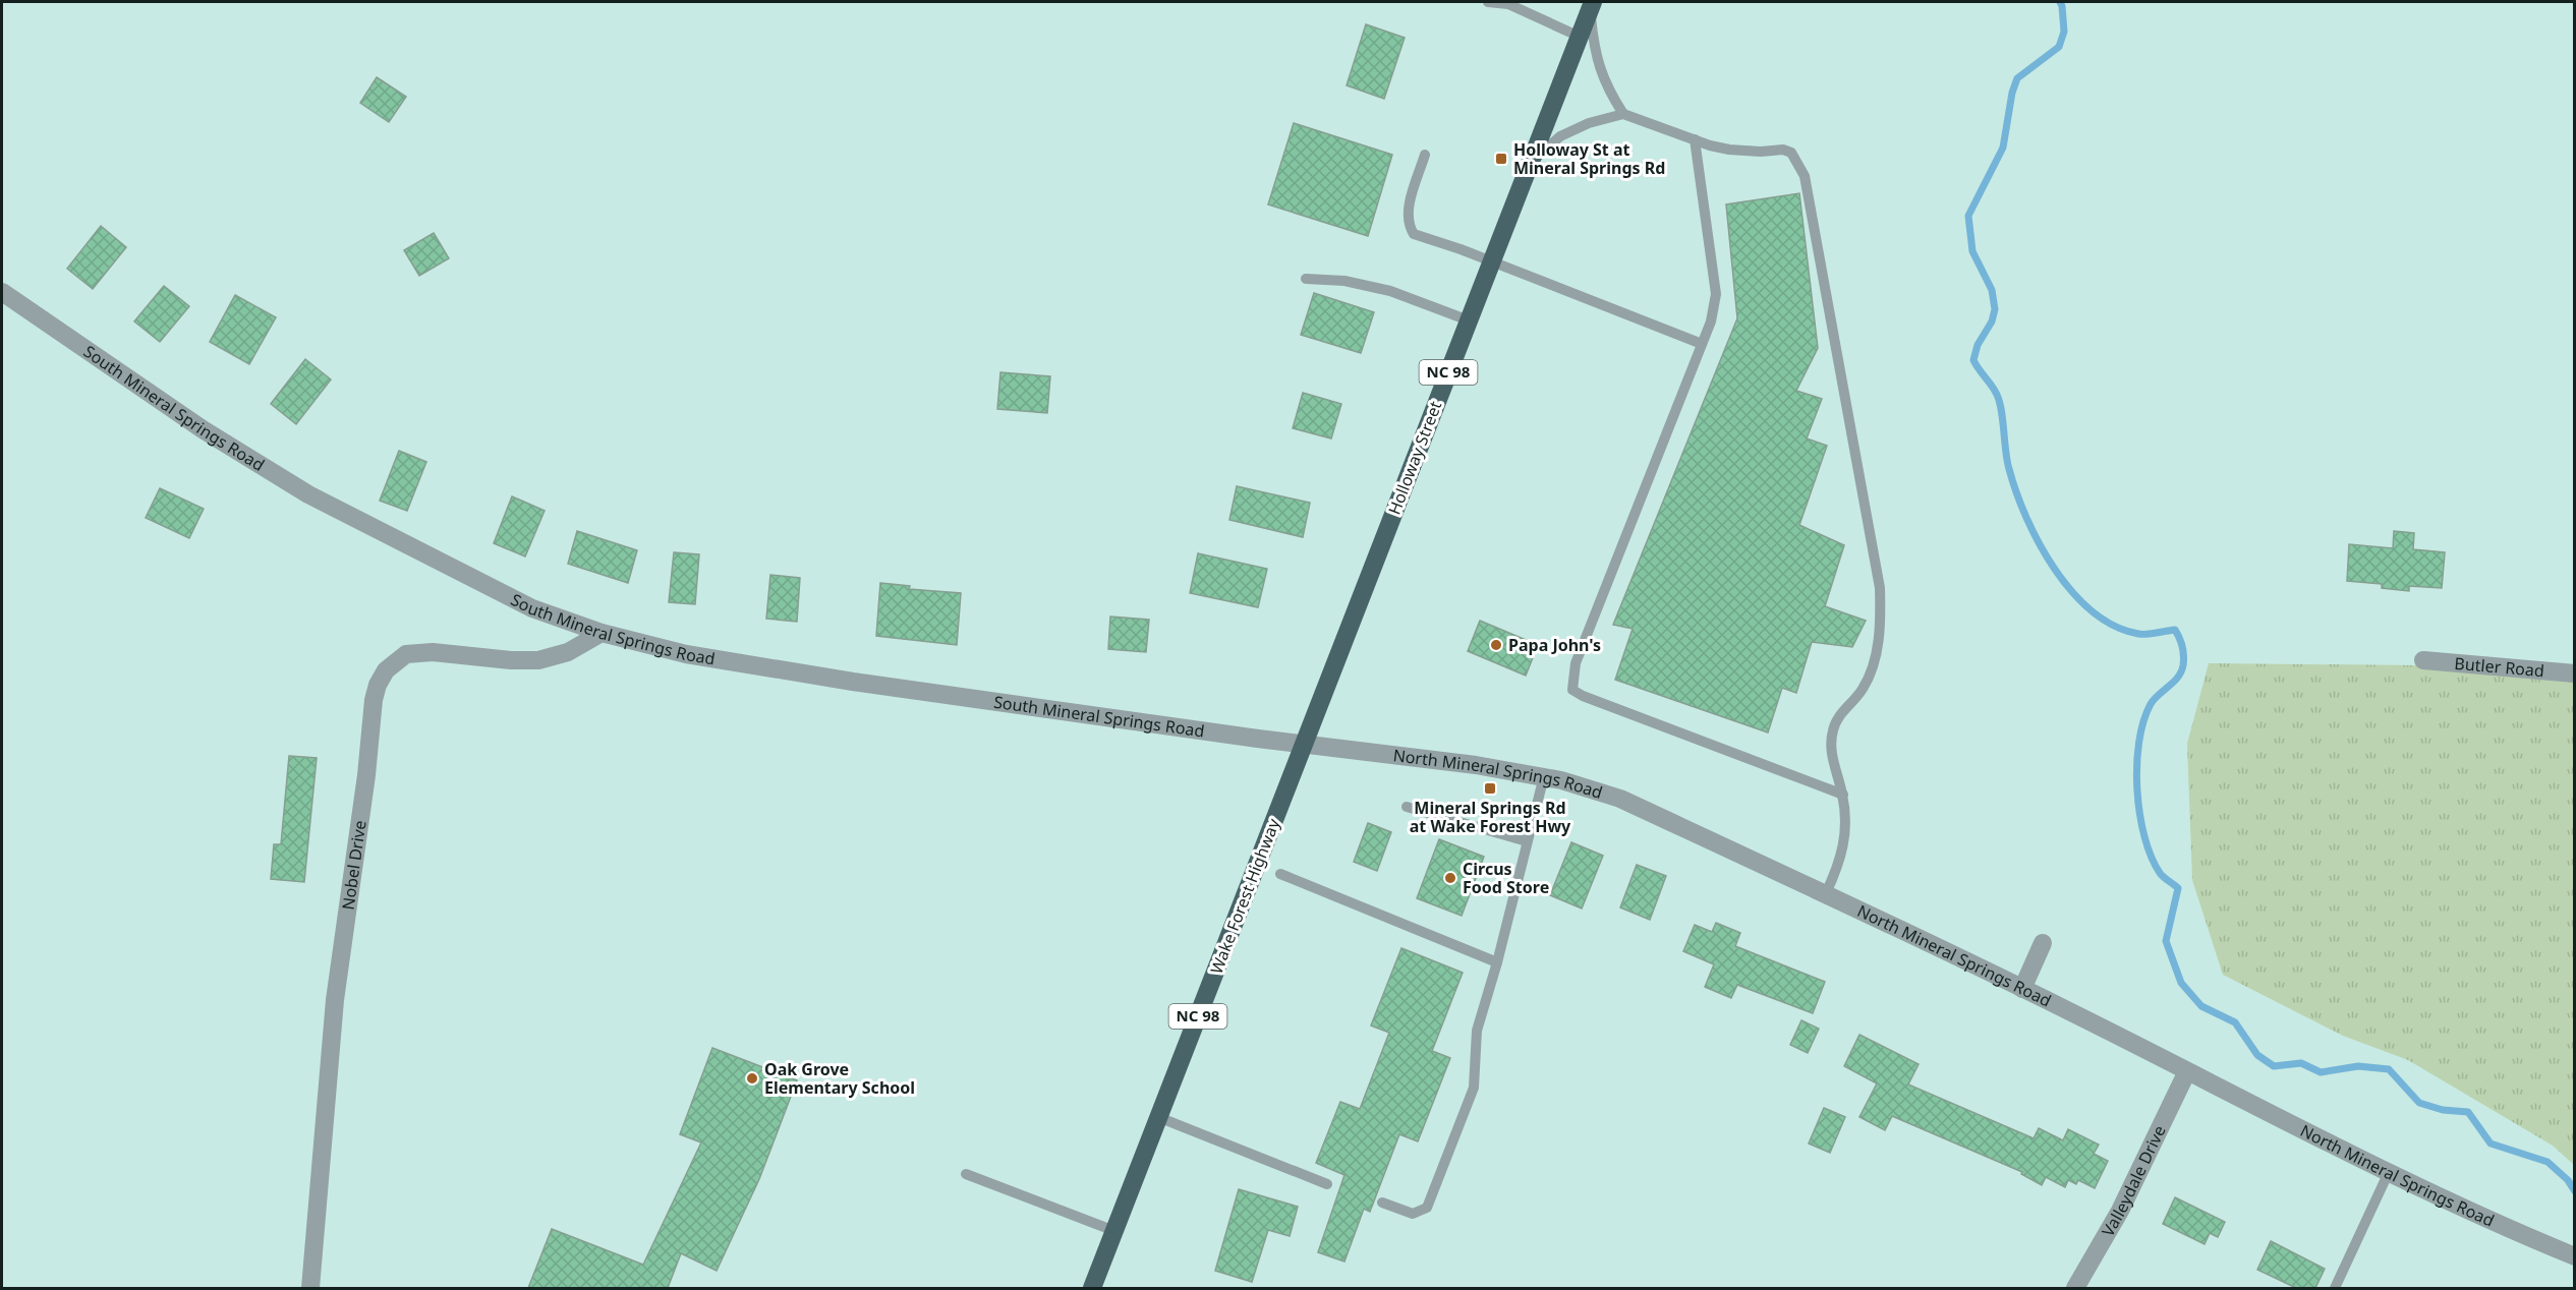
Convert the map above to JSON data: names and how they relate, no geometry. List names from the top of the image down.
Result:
{
  "streets": {
    "highway": ["NC 98", "Holloway Street", "Wake Forest Highway"],
    "street": [
      "South Mineral Springs Road",
      "Butler Road",
      "North Mineral Springs Road",
      "Nobel Drive",
      "Valleydale Drive"
    ]
  },
  "crossings": [
    ["South Mineral Springs Road", "Holloway Street"],
    ["South Mineral Springs Road", "North Mineral Springs Road"],
    ["South Mineral Springs Road", "Nobel Drive"],
    ["South Mineral Springs Road", "Wake Forest Highway"],
    ["Holloway Street", "North Mineral Springs Road"],
    ["Holloway Street", "Wake Forest Highway"],
    ["North Mineral Springs Road", "Wake Forest Highway"],
    ["North Mineral Springs Road", "Valleydale Drive"]
  ],
  "places": {
    "transit": ["Holloway St at Mineral Springs Rd", "Mineral Springs Rd at Wake Forest Hwy"],
    "other": ["Papa John's", "Circus Food Store", "Oak Grove Elementary School"]
  }
}
